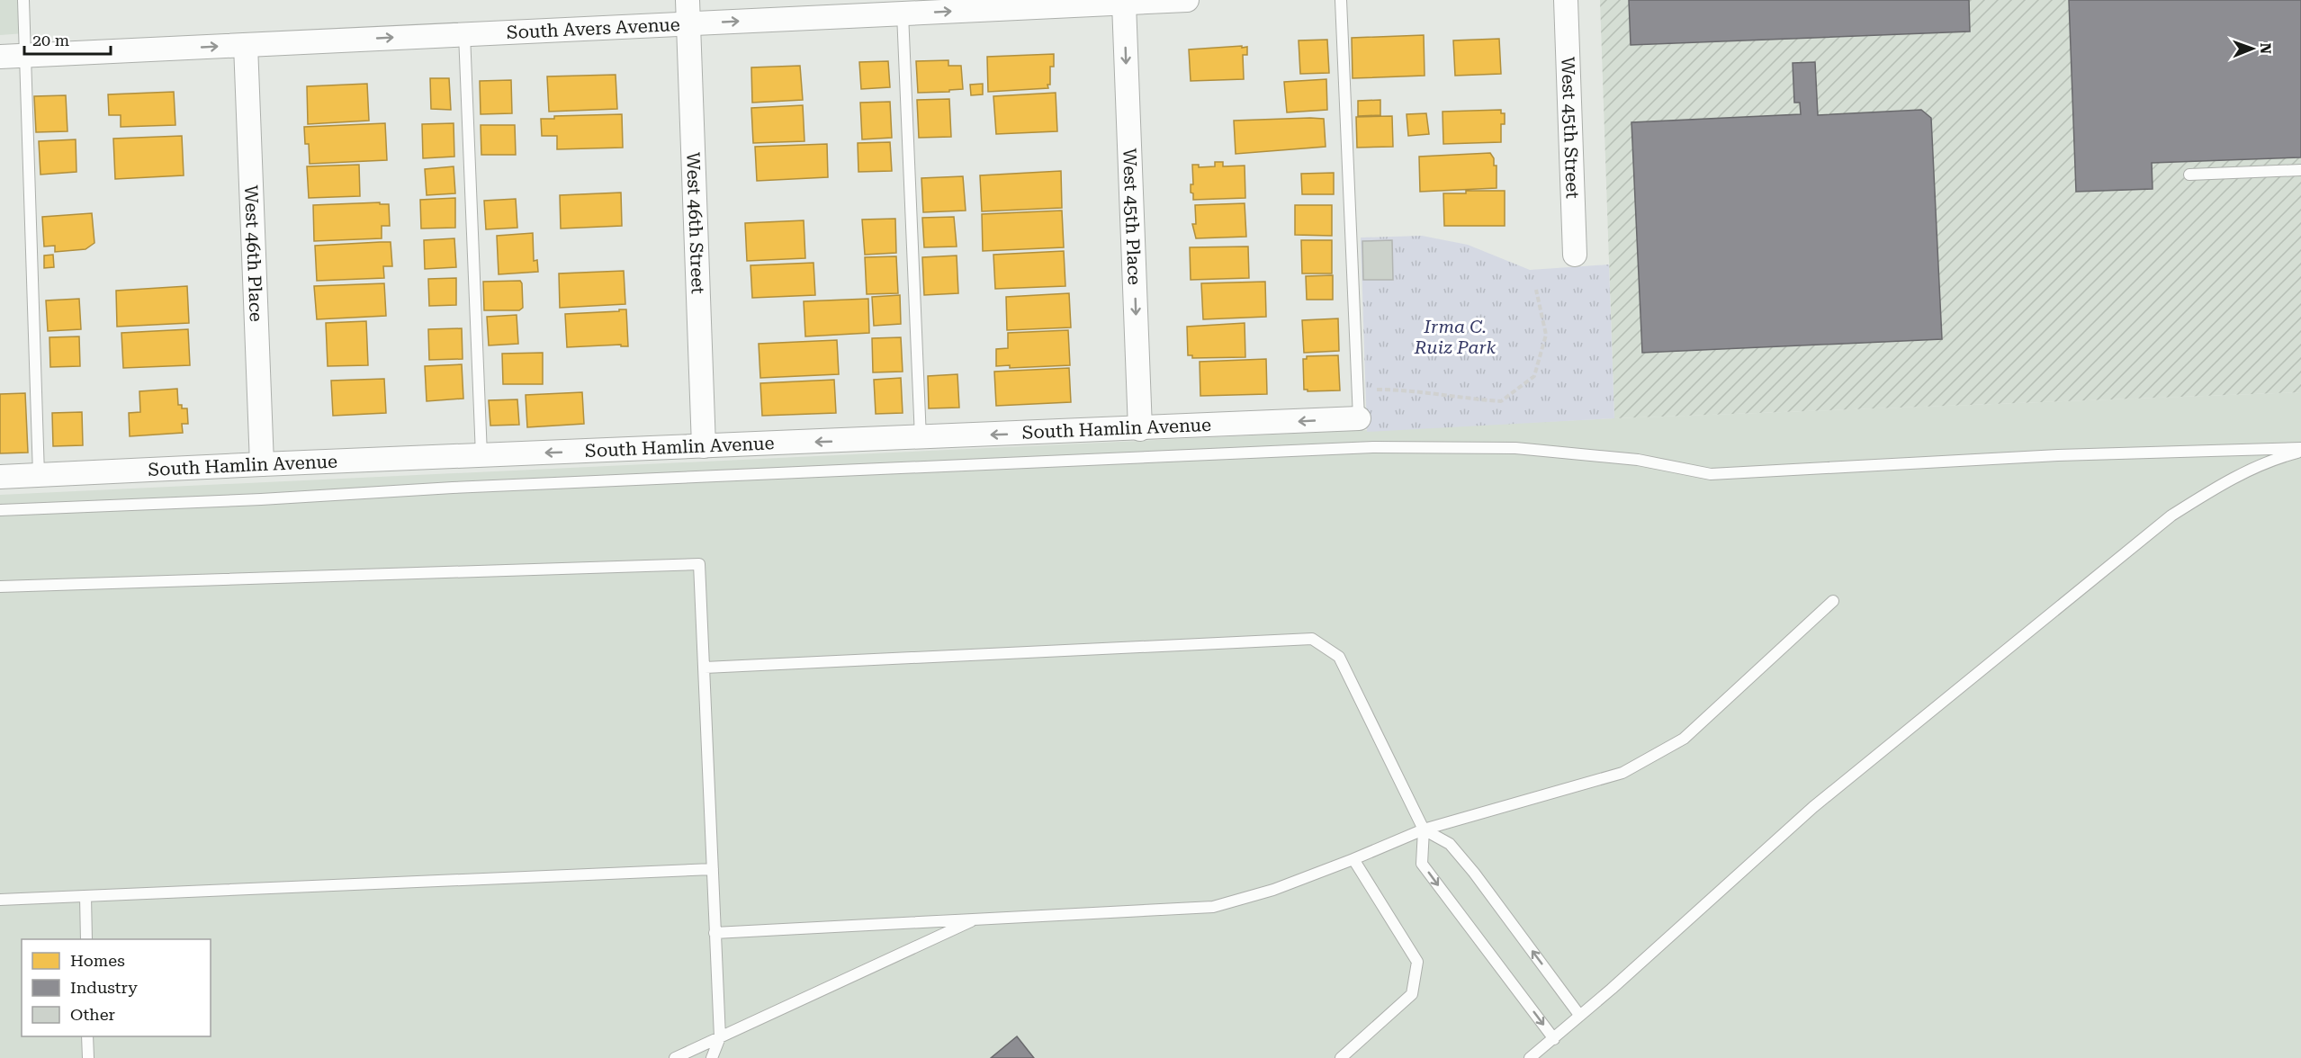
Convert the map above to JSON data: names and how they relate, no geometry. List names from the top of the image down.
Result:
{
  "streets": {
    "street": [
      "South Avers Avenue",
      "West 45th Street",
      "West 45th Place",
      "West 46th Street",
      "West 46th Place",
      "South Hamlin Avenue"
    ]
  },
  "crossings": [
    ["South Avers Avenue", "West 45th Place"],
    ["South Avers Avenue", "West 46th Street"],
    ["South Avers Avenue", "West 46th Place"],
    ["West 45th Place", "South Hamlin Avenue"],
    ["West 46th Street", "South Hamlin Avenue"],
    ["West 46th Place", "South Hamlin Avenue"]
  ],
  "one_way": ["South Avers Avenue", "West 45th Place", "South Hamlin Avenue"],
  "parks": ["Irma C. Ruiz Park"],
  "legend": ["Homes", "Industry", "Other"],
  "scale_bar": "20 m",
  "north": "right"
}
